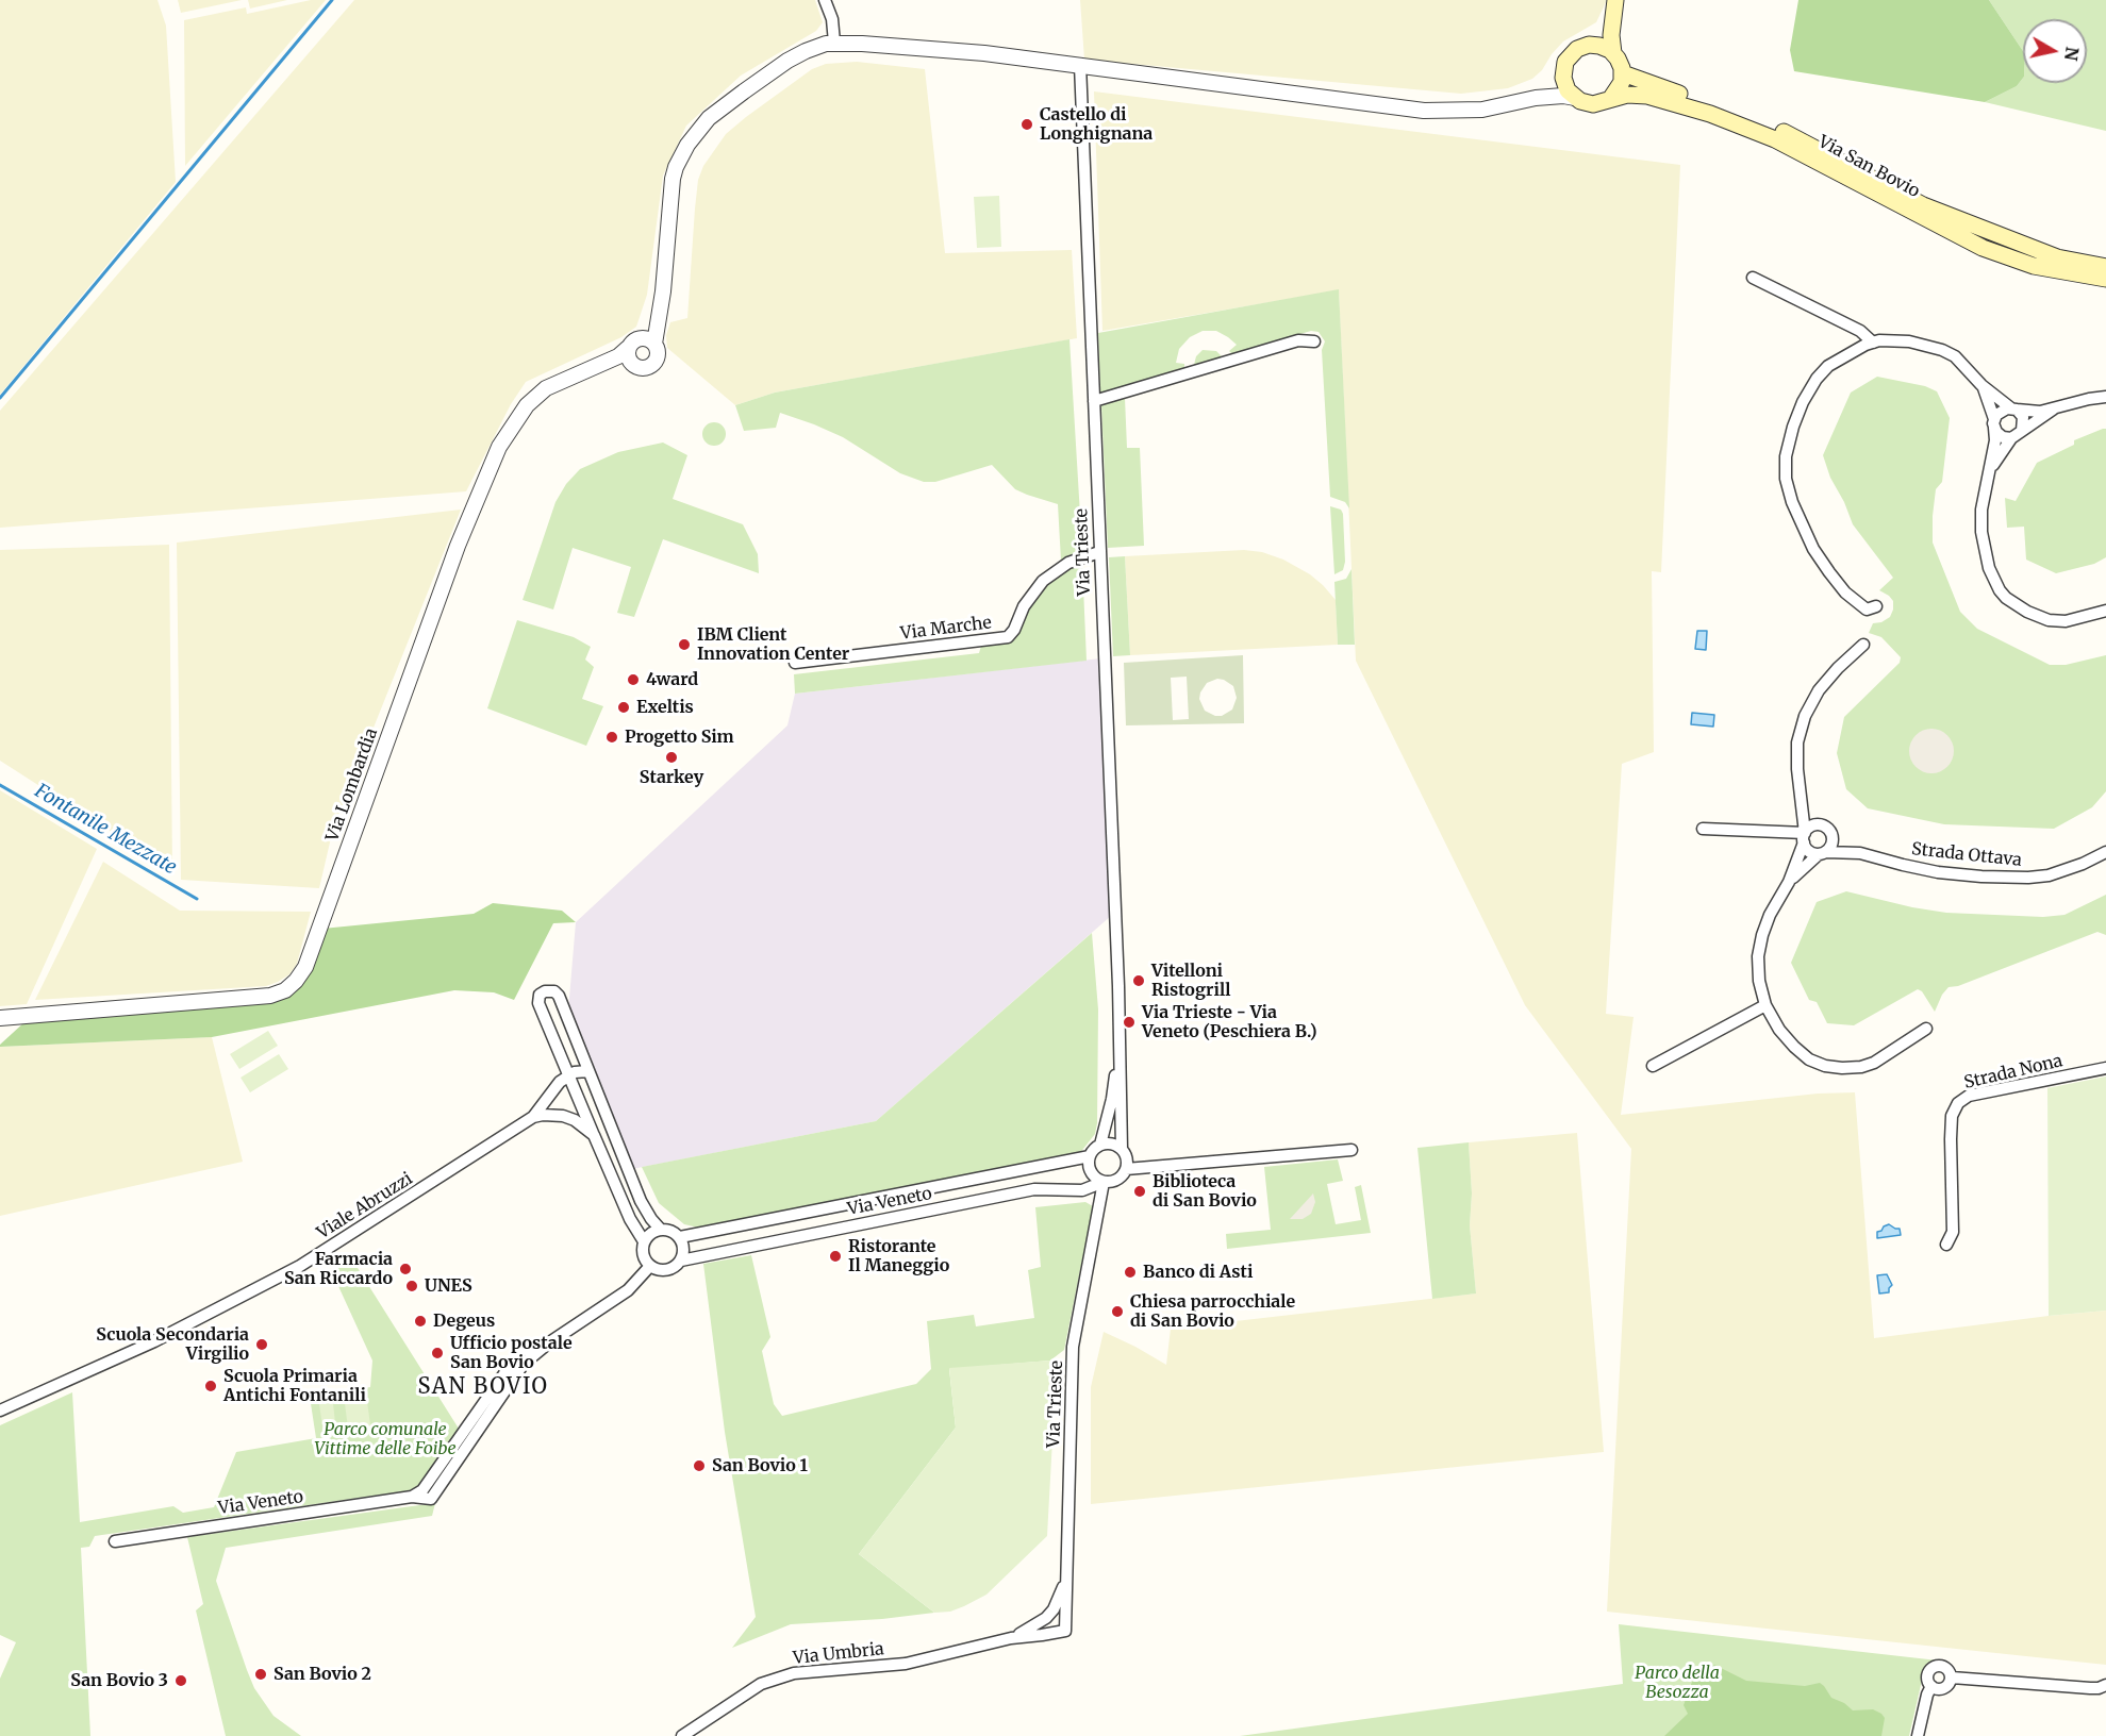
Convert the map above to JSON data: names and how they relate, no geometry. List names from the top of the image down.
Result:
{
  "streets": {
    "main road": ["Via San Bovio"],
    "street": [
      "Via Trieste",
      "Via Marche",
      "Via Lombardia",
      "Strada Ottava",
      "Strada Nona",
      "Via Veneto",
      "Viale Abruzzi",
      "Via Umbria"
    ]
  },
  "crossings": [
    ["Via Trieste", "Via Marche"],
    ["Via Trieste", "Via Veneto"],
    ["Via Trieste", "Via Umbria"]
  ],
  "districts": ["SAN BOVIO"],
  "water": ["Fontanile Mezzate"],
  "parks": ["Parco comunale Vittime delle Foibe", "Parco della Besozza"],
  "places": [
    "Castello di Longhignana",
    "IBM Client Innovation Center",
    "4ward",
    "Exeltis",
    "Progetto Sim",
    "Starkey",
    "Vitelloni Ristogrill",
    "Via Trieste - Via Veneto (Peschiera B.)",
    "Biblioteca di San Bovio",
    "Ristorante Il Maneggio",
    "Farmacia San Riccardo",
    "Banco di Asti",
    "UNES",
    "Chiesa parrocchiale di San Bovio",
    "Degeus",
    "Scuola Secondaria Virgilio",
    "Ufficio postale San Bovio",
    "Scuola Primaria Antichi Fontanili",
    "San Bovio 1",
    "San Bovio 2",
    "San Bovio 3"
  ],
  "north": "right"
}
